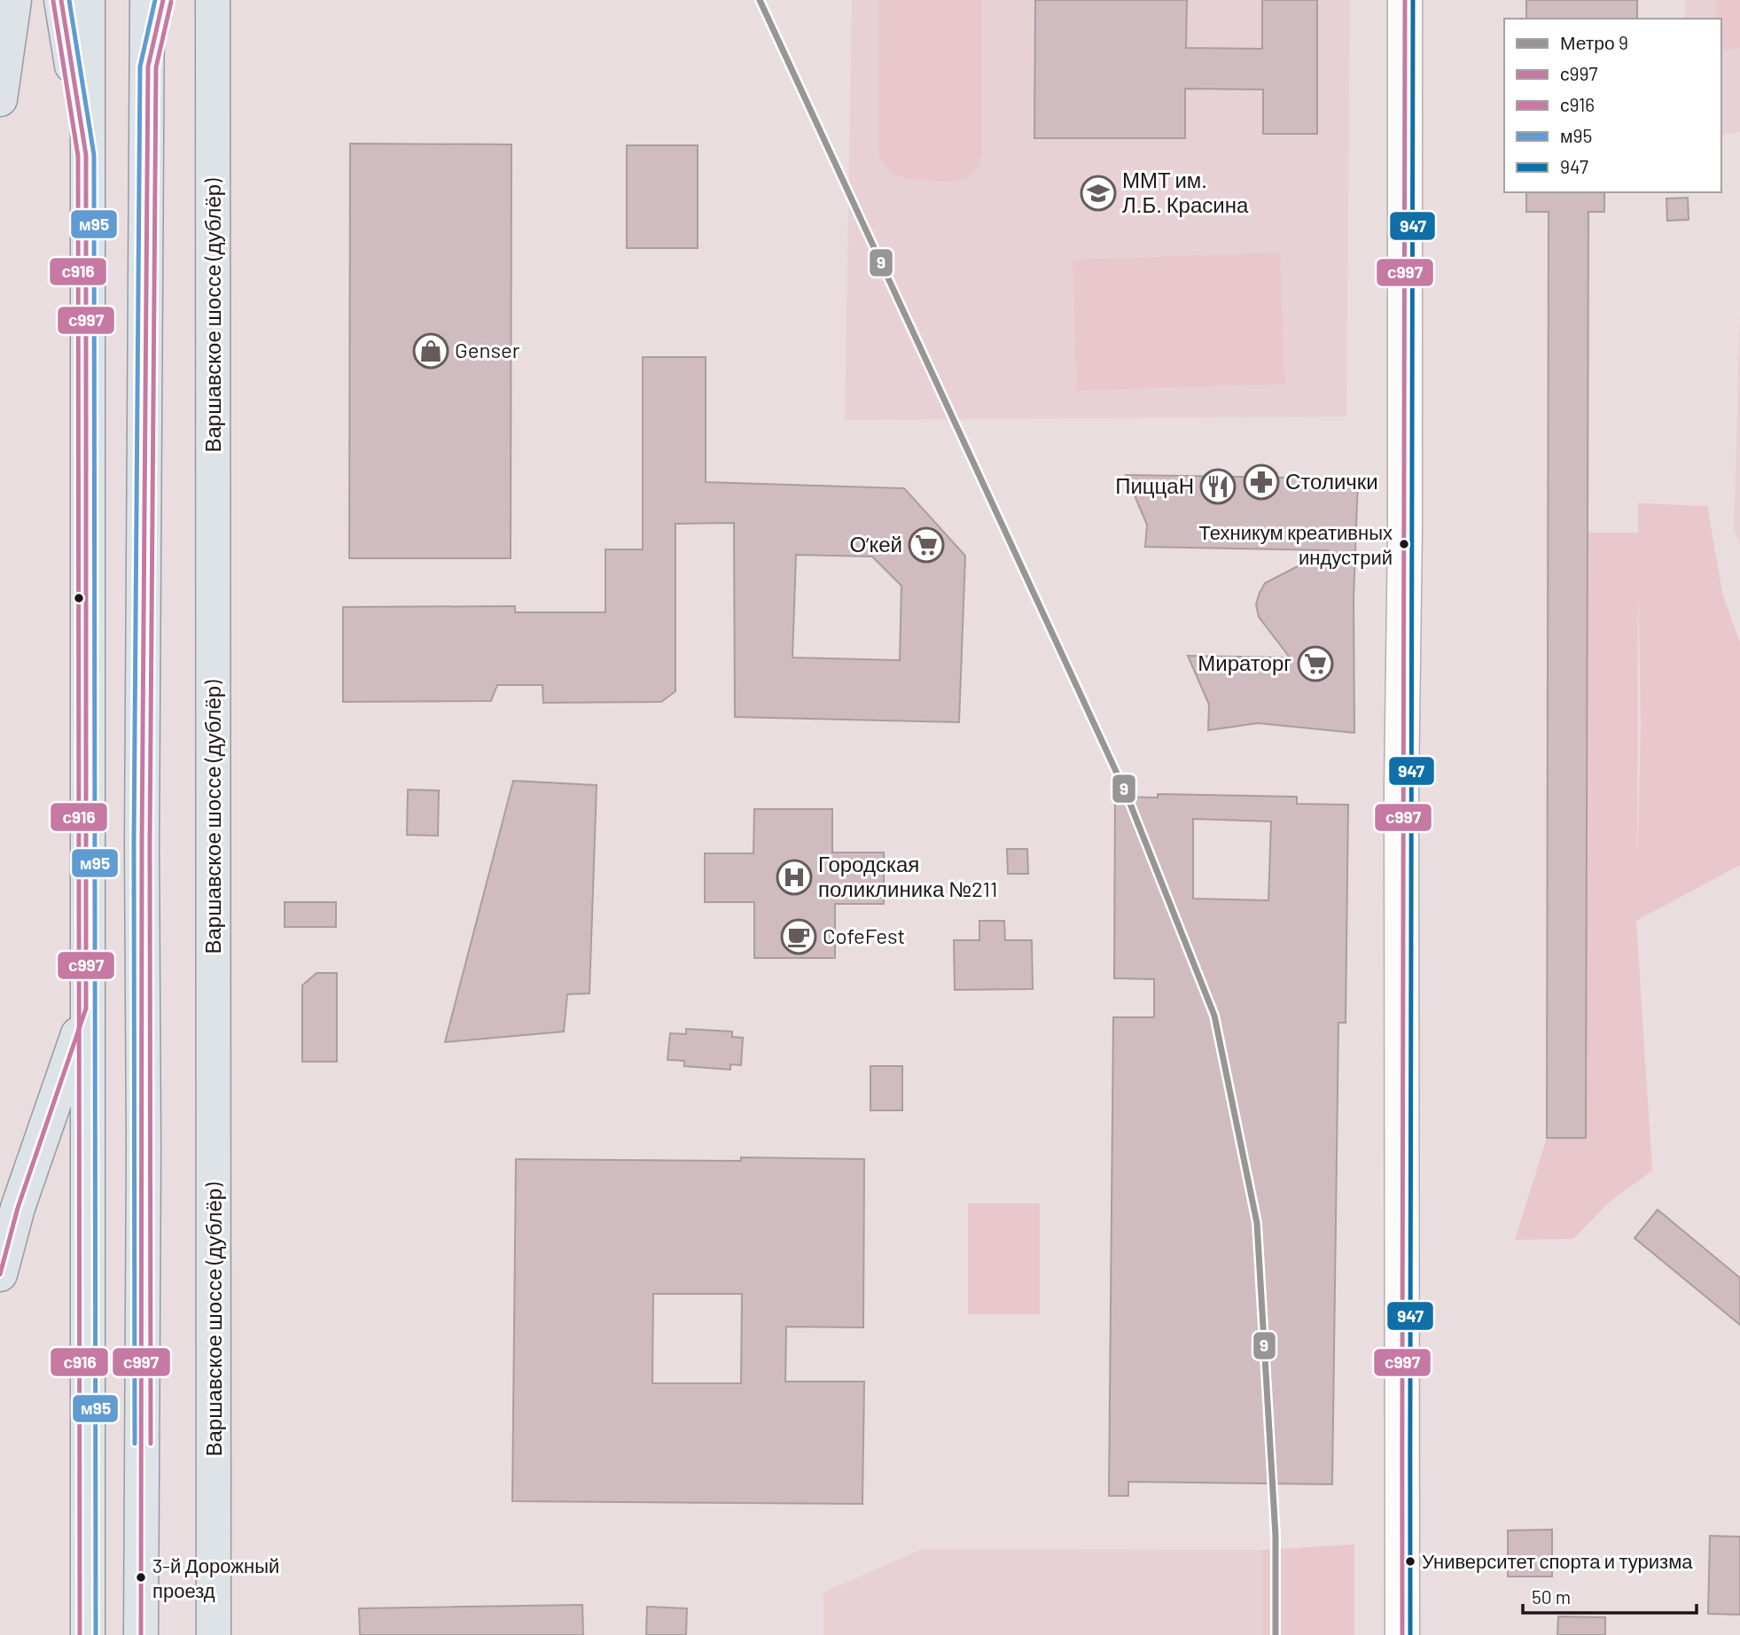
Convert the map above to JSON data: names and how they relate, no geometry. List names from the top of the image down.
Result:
{
  "streets": {
    "main road": ["Варшавское шоссе (дублёр)"]
  },
  "places": {
    "school or university": ["ММТ им. Л.Б. Красина"],
    "shop": ["Genser"],
    "pharmacy": ["Столички"],
    "restaurant": ["ПиццаН"],
    "other": ["Техникум креативных индустрий", "Университет спорта и туризма", "3-й Дорожный проезд"],
    "supermarket": ["О’кей", "Мираторг"],
    "hospital": ["Городская поликлиника №211"],
    "cafe": ["CofeFest"]
  },
  "lines": [
    "metro line 9",
    "transit line с997",
    "transit line м95",
    "transit line 947",
    "transit line с916"
  ],
  "legend": [
    "Метро 9",
    "с997",
    "с916",
    "м95",
    "947"
  ],
  "scale_bar": "50 m"
}
